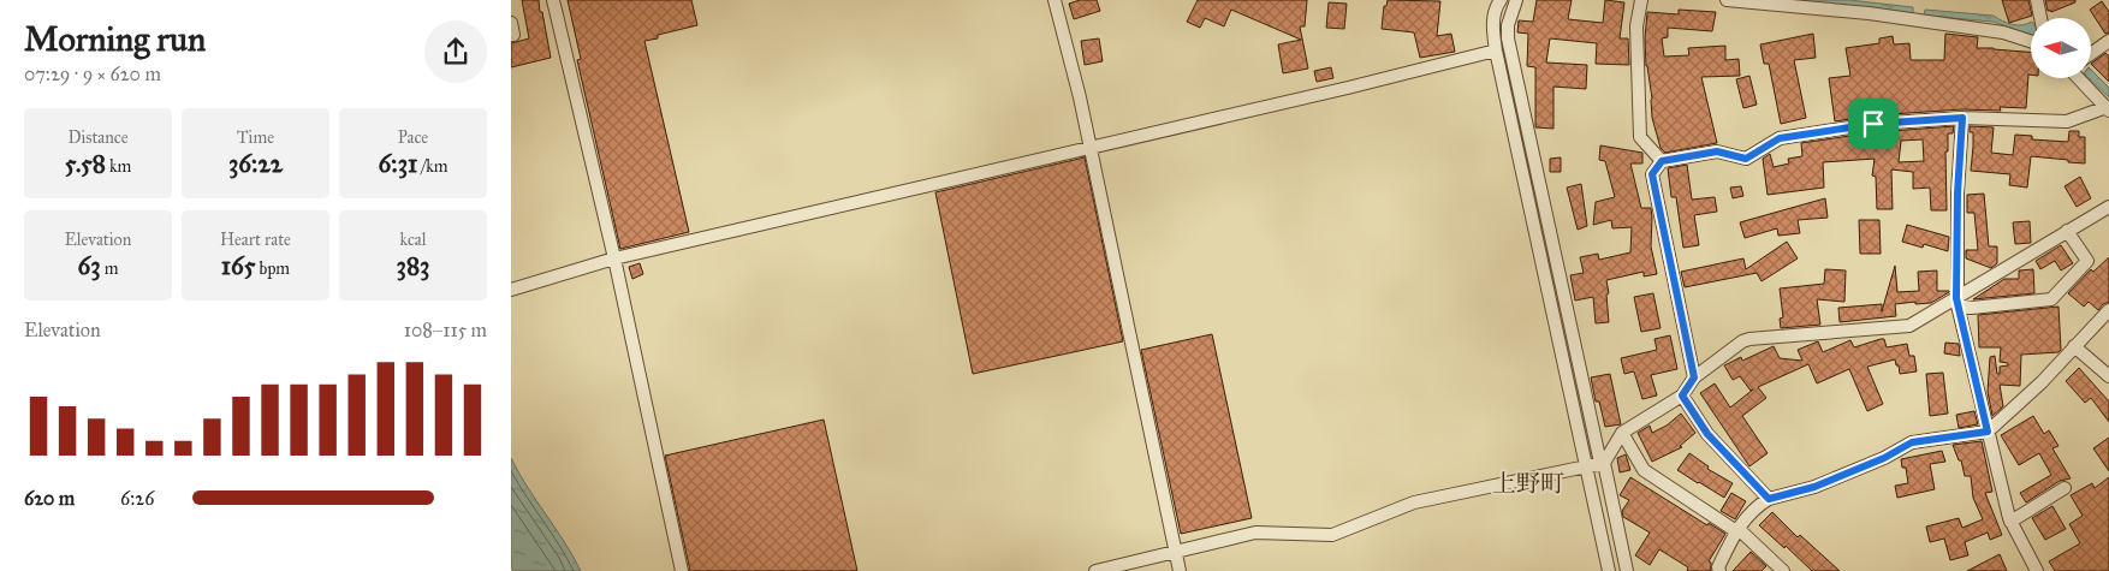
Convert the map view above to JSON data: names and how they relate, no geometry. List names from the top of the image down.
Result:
{
  "districts": ["上野町"],
  "north": "left",
  "page": {
    "heading": ["Morning run", "07:29 · 9 × 620 m"],
    "stats": [
      ["Distance", "5.58 km"],
      ["Time", "36:22"],
      ["Pace", "6:31 /km"],
      ["Elevation", "63 m"],
      ["Heart rate", "165 bpm"],
      ["kcal", "383"]
    ],
    "chart": ["Elevation", "108–115 m"],
    "list": [
      {
        "name": "620 m",
        "note": "6:26"
      }
    ]
  }
}
